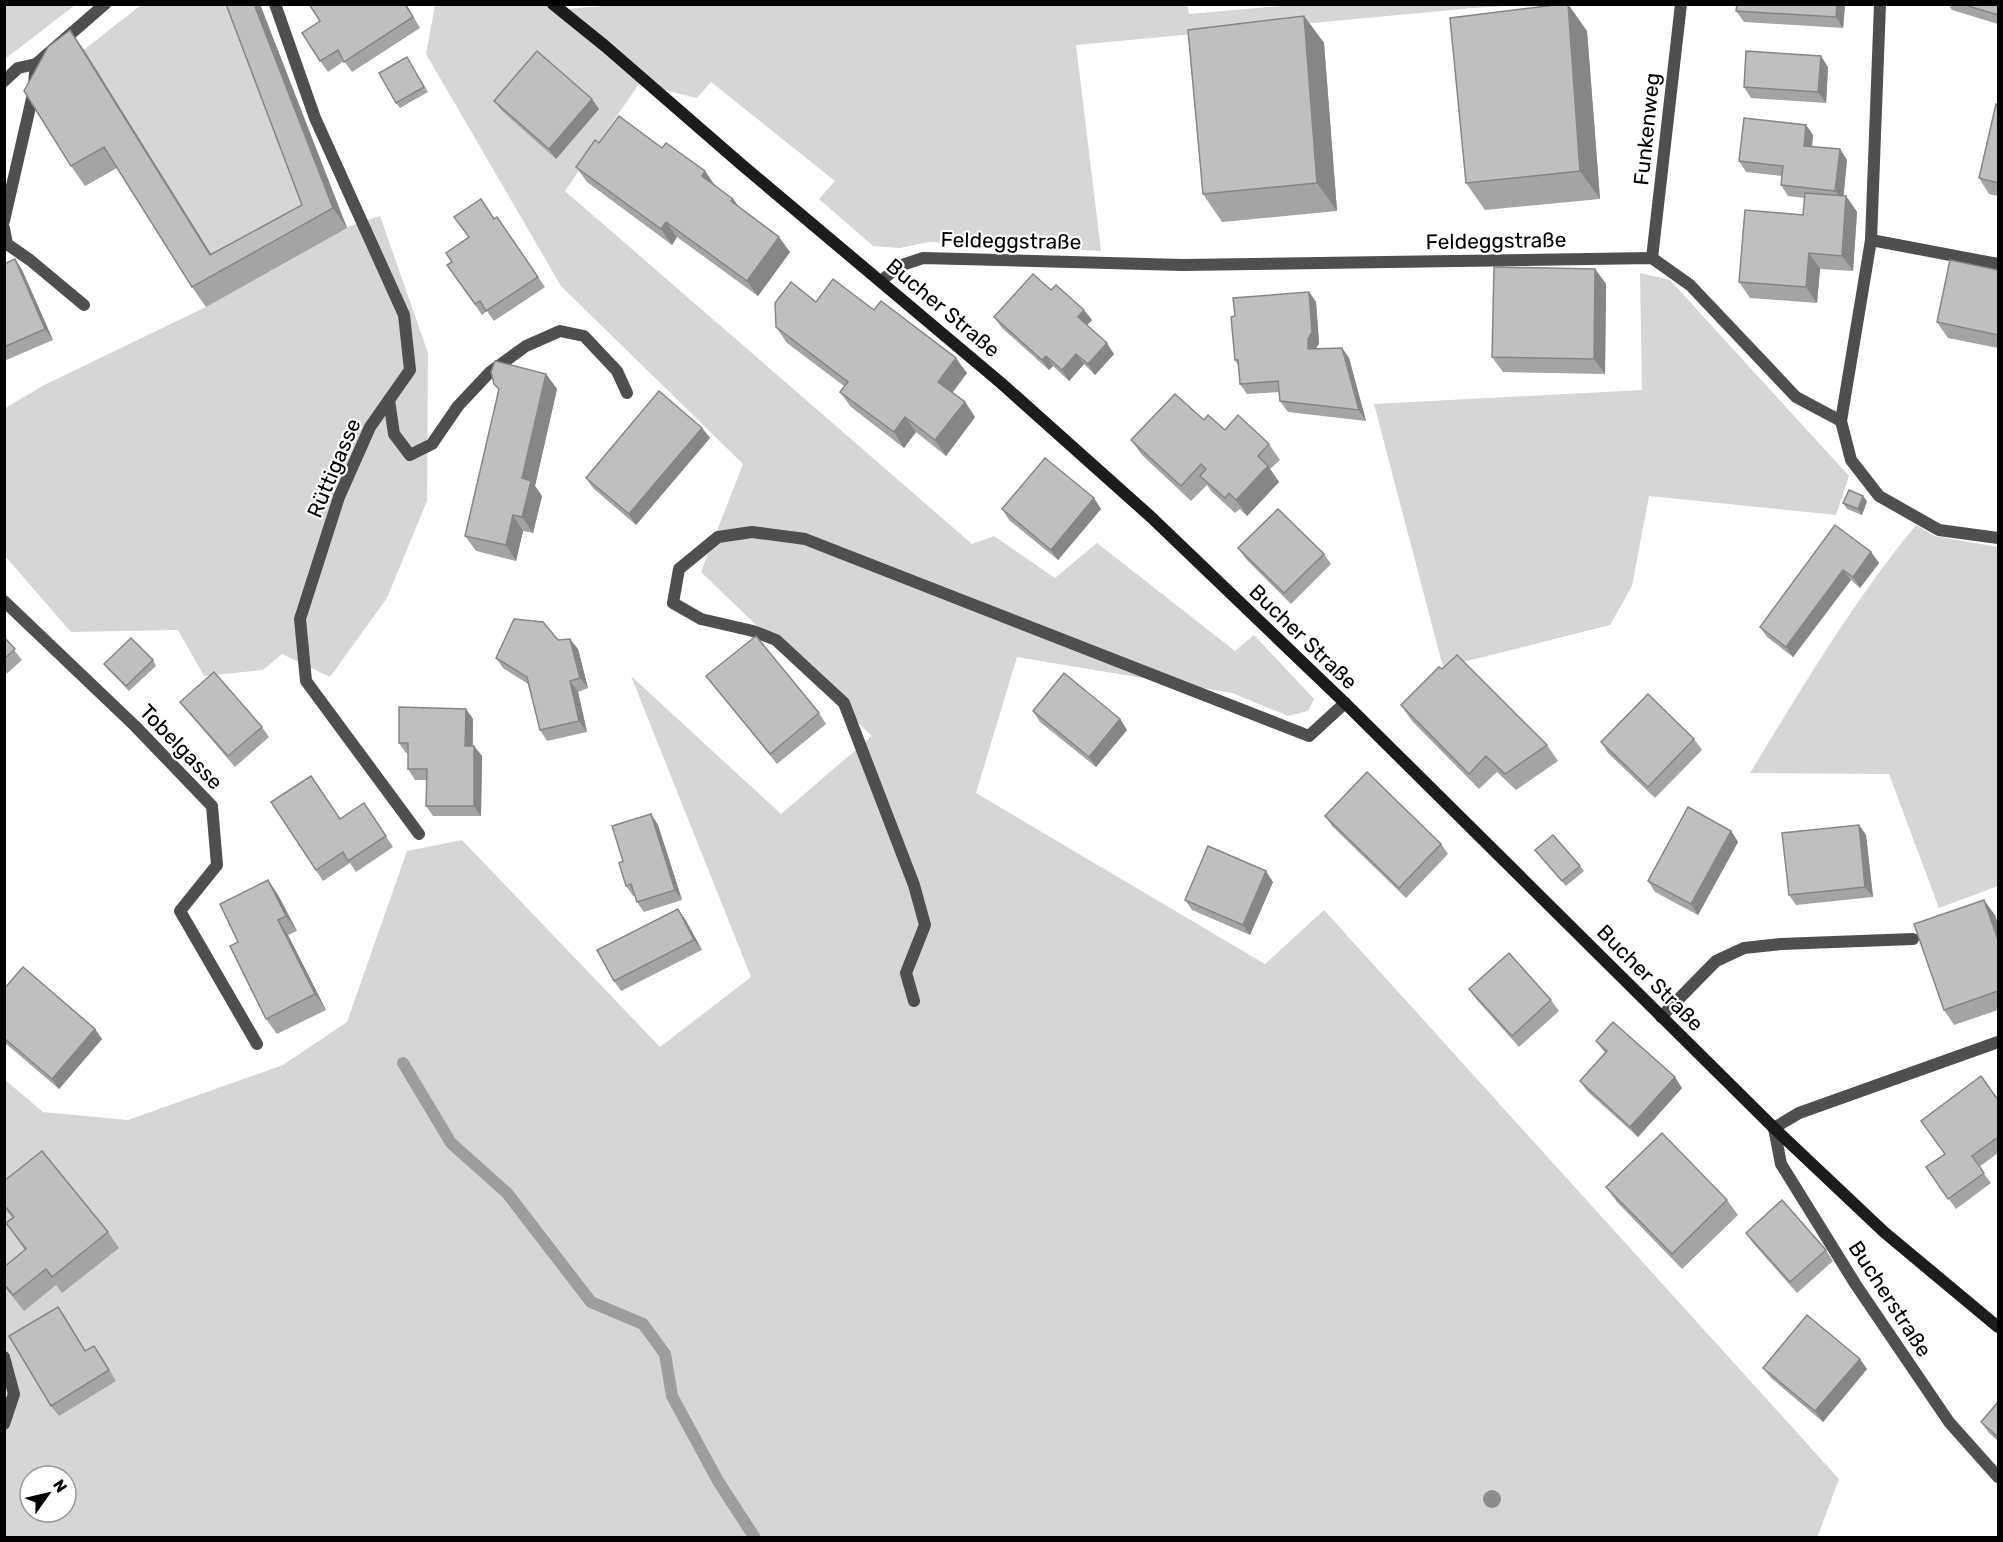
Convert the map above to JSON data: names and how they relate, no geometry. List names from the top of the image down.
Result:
{
  "streets": {
    "street": [
      "Funkenweg",
      "Feldeggstraße",
      "Bucher Straße",
      "Rüttigasse",
      "Tobelgasse",
      "Bucherstraße"
    ]
  },
  "crossings": [
    ["Funkenweg", "Feldeggstraße"],
    ["Feldeggstraße", "Bucher Straße"],
    ["Bucher Straße", "Bucherstraße"]
  ],
  "north": "top right"
}
